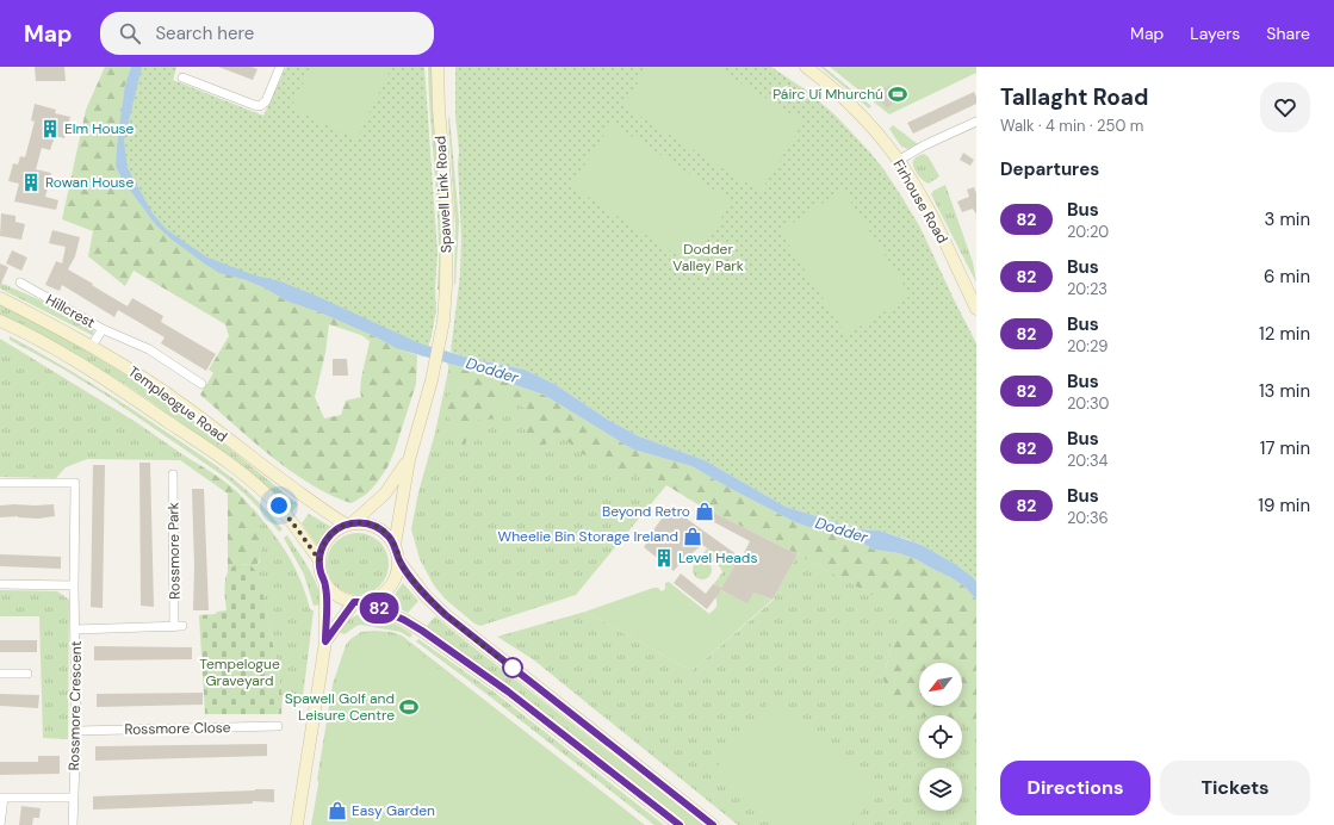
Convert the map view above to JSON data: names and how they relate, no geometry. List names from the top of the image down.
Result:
{
  "streets": {
    "main road": ["Spawell Link Road", "Firhouse Road", "Templeogue Road"],
    "street": [
      "Hillcrest",
      "Rossmore Park",
      "Rossmore Crescent",
      "Rossmore Close"
    ]
  },
  "crossings": [
    ["Hillcrest", "Templeogue Road"],
    ["Rossmore Park", "Rossmore Crescent"],
    ["Rossmore Crescent", "Rossmore Close"]
  ],
  "water": ["Dodder"],
  "parks": ["Dodder Valley Park", "Tempelogue Graveyard"],
  "places": {
    "sports": ["Páirc Uí Mhurchú", "Spawell Golf and Leisure Centre"],
    "building": ["Elm House", "Rowan House", "Level Heads"],
    "shop": ["Beyond Retro", "Wheelie Bin Storage Ireland", "Easy Garden"]
  },
  "lines": ["bus line 82"],
  "north": "bottom left",
  "page": {
    "header": "Map",
    "search": "Search here",
    "nav": ["Map", "Layers", "Share"],
    "on_map": "82",
    "heading": [
      ["Tallaght Road", "Walk · 4 min · 250 m"],
      "Departures"
    ],
    "list": [
      {
        "mark": "82",
        "name": "Bus",
        "note": "20:20",
        "value": "3 min"
      },
      {
        "mark": "82",
        "name": "Bus",
        "note": "20:23",
        "value": "6 min"
      },
      {
        "mark": "82",
        "name": "Bus",
        "note": "20:29",
        "value": "12 min"
      },
      {
        "mark": "82",
        "name": "Bus",
        "note": "20:30",
        "value": "13 min"
      },
      {
        "mark": "82",
        "name": "Bus",
        "note": "20:34",
        "value": "17 min"
      },
      {
        "mark": "82",
        "name": "Bus",
        "note": "20:36",
        "value": "19 min"
      }
    ],
    "buttons": ["Directions", "Tickets"]
  }
}
